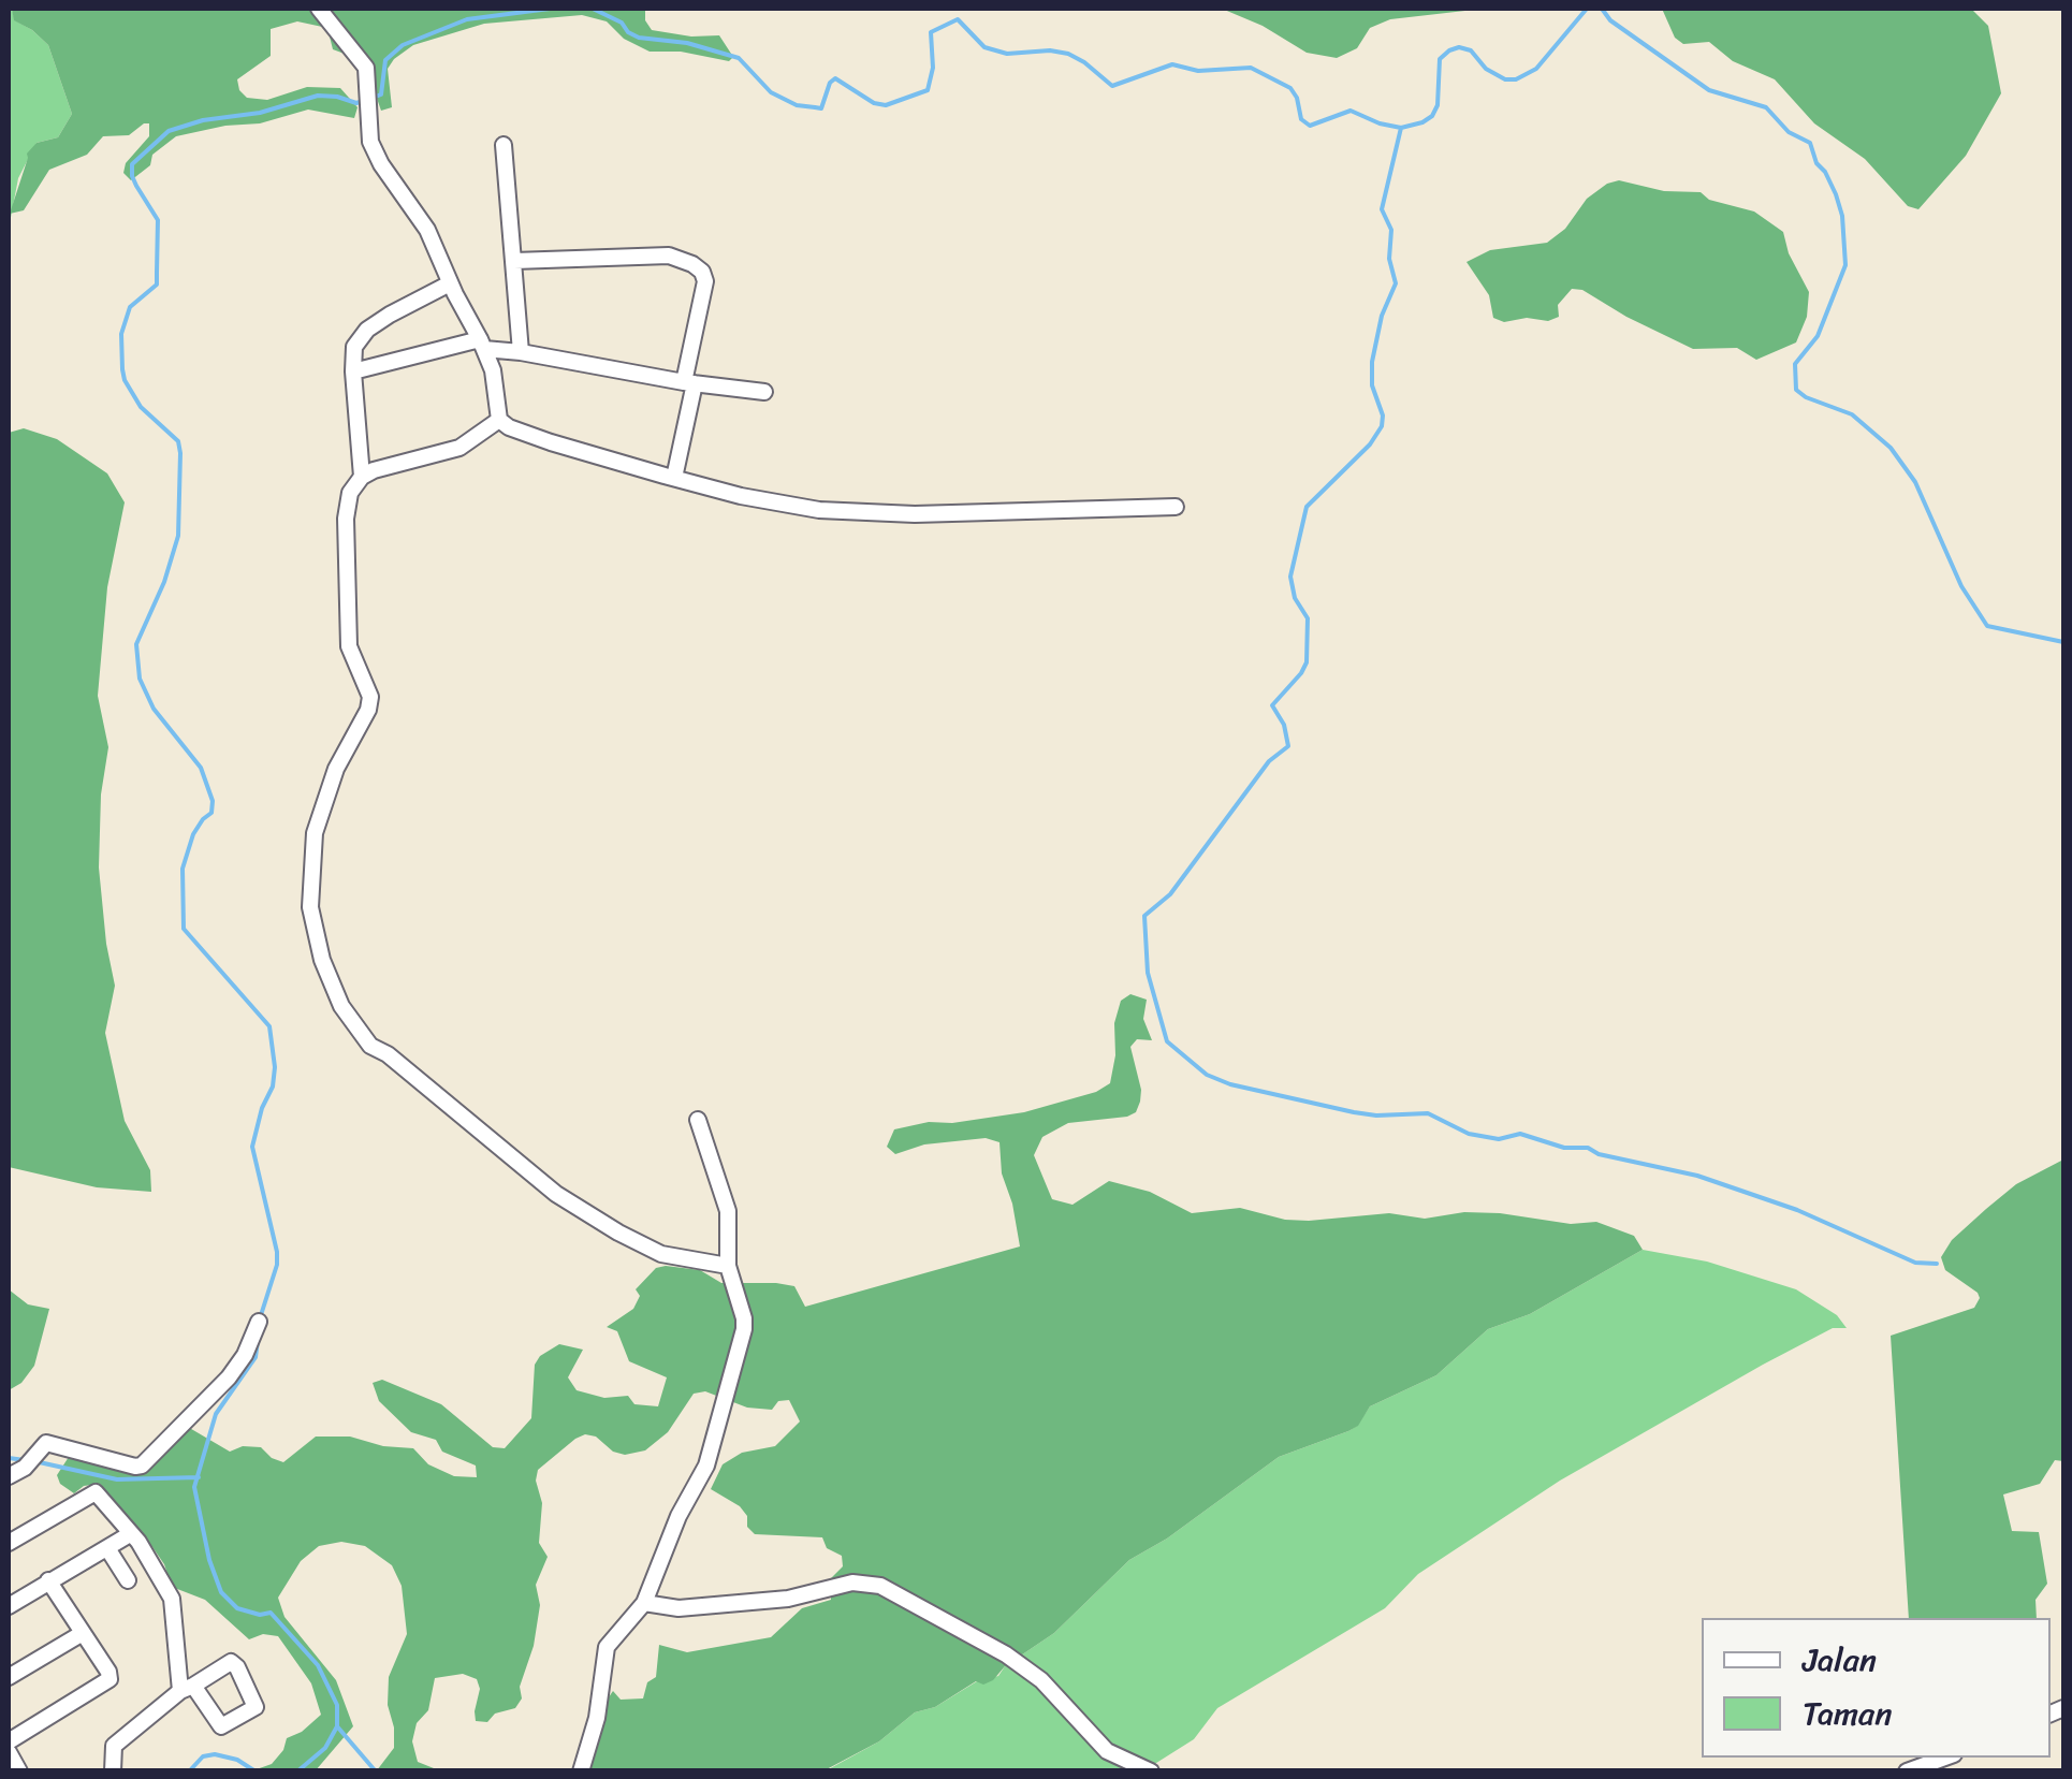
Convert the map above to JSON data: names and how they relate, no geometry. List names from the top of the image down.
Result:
{
  "legend": ["Jalan", "Taman"]
}
